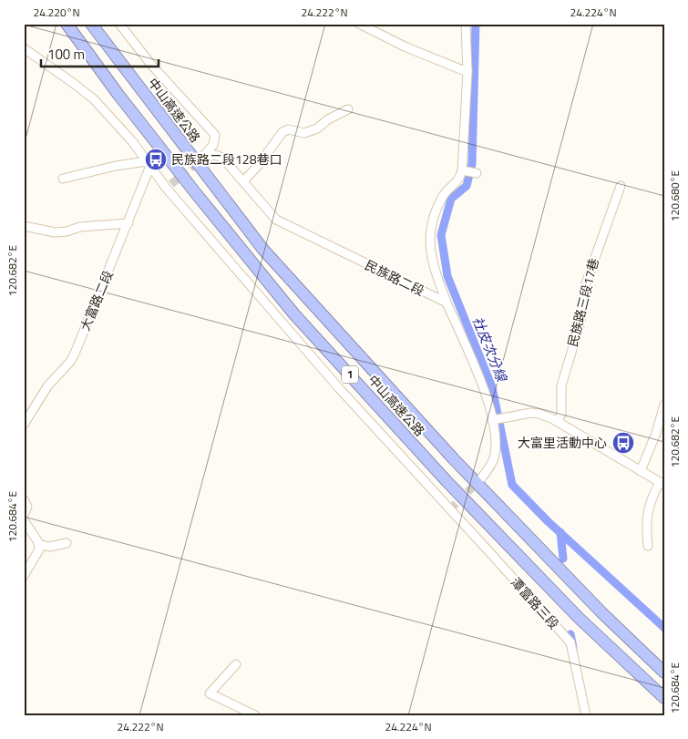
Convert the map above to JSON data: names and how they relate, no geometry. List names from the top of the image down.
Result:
{
  "streets": {
    "highway": ["中山高速公路", "1"],
    "street": [
      "民族路二段",
      "大富路二段",
      "民族路三段17巷",
      "潭富路三段"
    ]
  },
  "crossings": [
    ["大富路二段", "潭富路三段"]
  ],
  "water": ["社皮次分線"],
  "places": {
    "bus stop": ["民族路二段128巷口", "大富里活動中心"]
  },
  "scale_bar": "100 m",
  "coordinates": [
    "24.220°N",
    "24.222°N",
    "24.224°N",
    "120.680°E",
    "120.682°E",
    "120.684°E"
  ]
}
